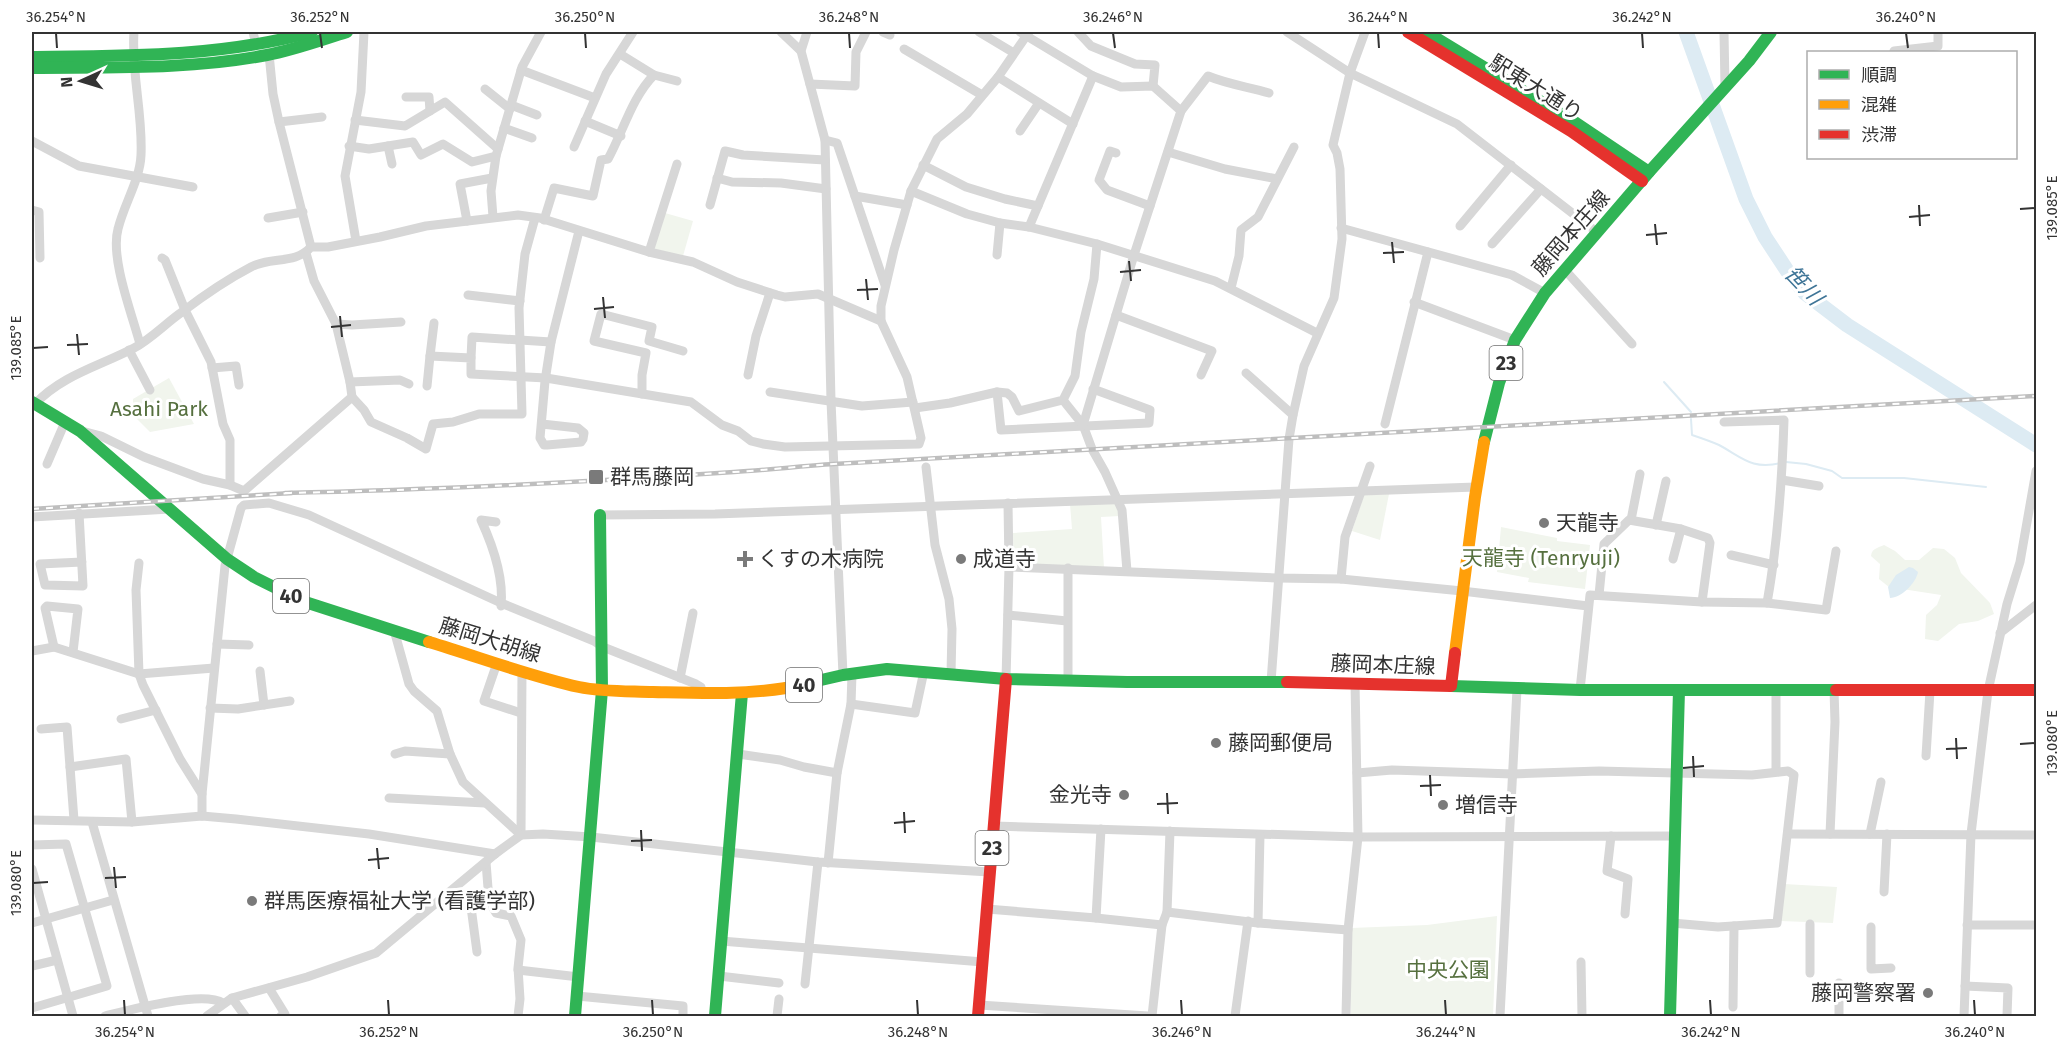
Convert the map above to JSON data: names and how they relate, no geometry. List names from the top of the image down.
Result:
{
  "streets": {
    "main road": [
      "駅東大通り",
      "藤岡本庄線",
      "23",
      "40",
      "藤岡大胡線"
    ]
  },
  "crossings": [
    ["駅東大通り", "藤岡本庄線"],
    ["藤岡本庄線", "23"],
    ["藤岡本庄線", "藤岡大胡線"],
    ["23", "藤岡大胡線"]
  ],
  "water": ["笹川"],
  "parks": ["Asahi Park", "天龍寺 (Tenryuji)", "中央公園"],
  "places": {
    "transit": ["群馬藤岡"],
    "other": [
      "天龍寺",
      "成道寺",
      "藤岡郵便局",
      "金光寺",
      "増信寺",
      "群馬医療福祉大学 (看護学部)",
      "藤岡警察署"
    ],
    "health": ["くすの木病院"]
  },
  "legend": ["順調", "混雑", "渋滞"],
  "north": "left",
  "coordinates": [
    "36.254°N",
    "36.252°N",
    "36.250°N",
    "36.248°N",
    "36.246°N",
    "36.244°N",
    "36.242°N",
    "36.240°N",
    "139.085°E",
    "139.080°E"
  ]
}
